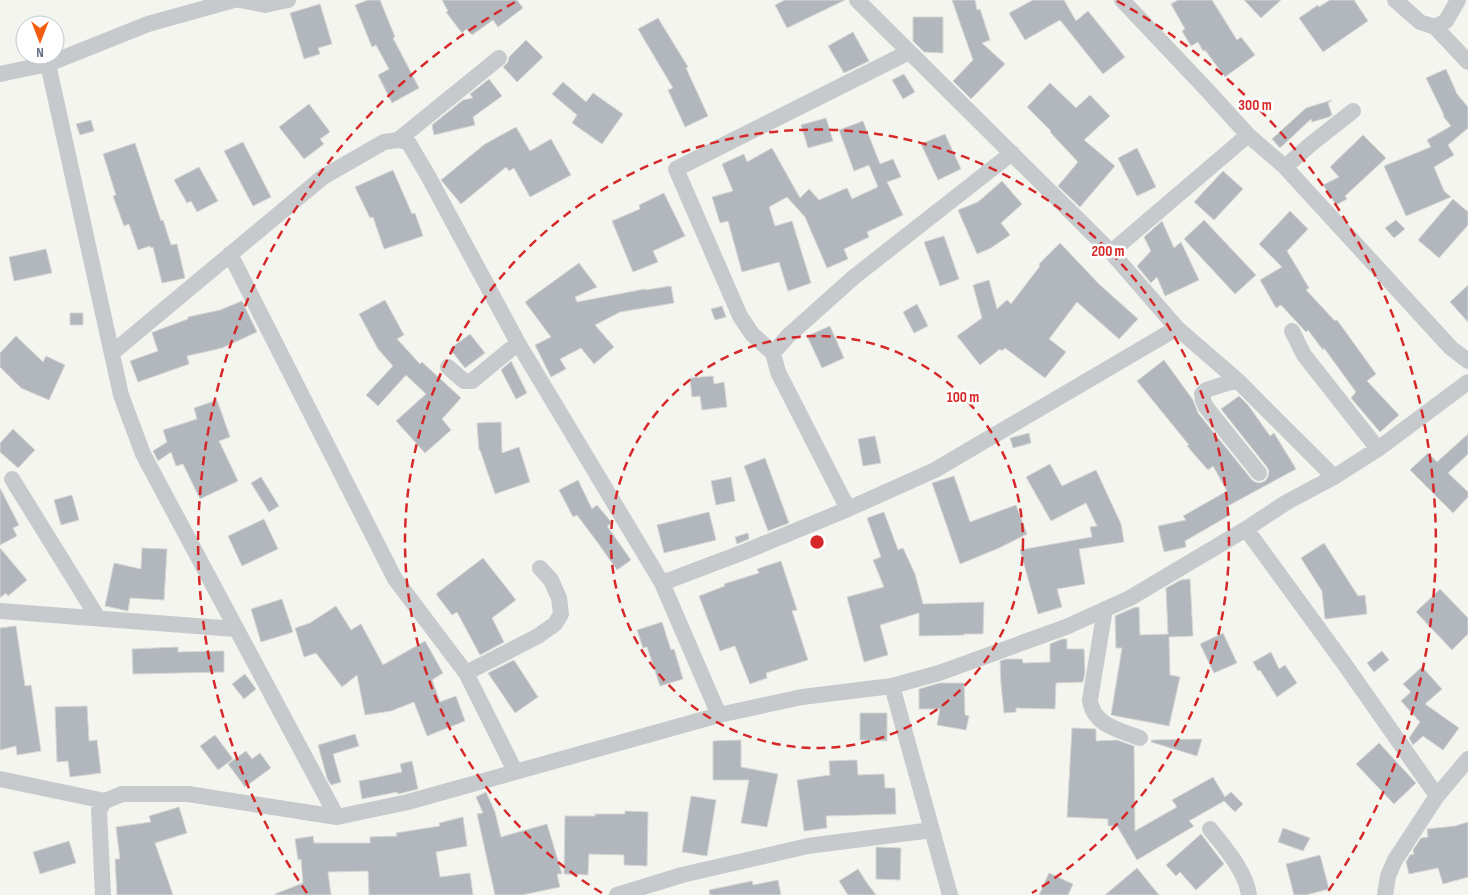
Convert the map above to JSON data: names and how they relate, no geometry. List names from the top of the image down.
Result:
{
  "north": "bottom",
  "rings": ["300 m", "200 m", "100 m"]
}
